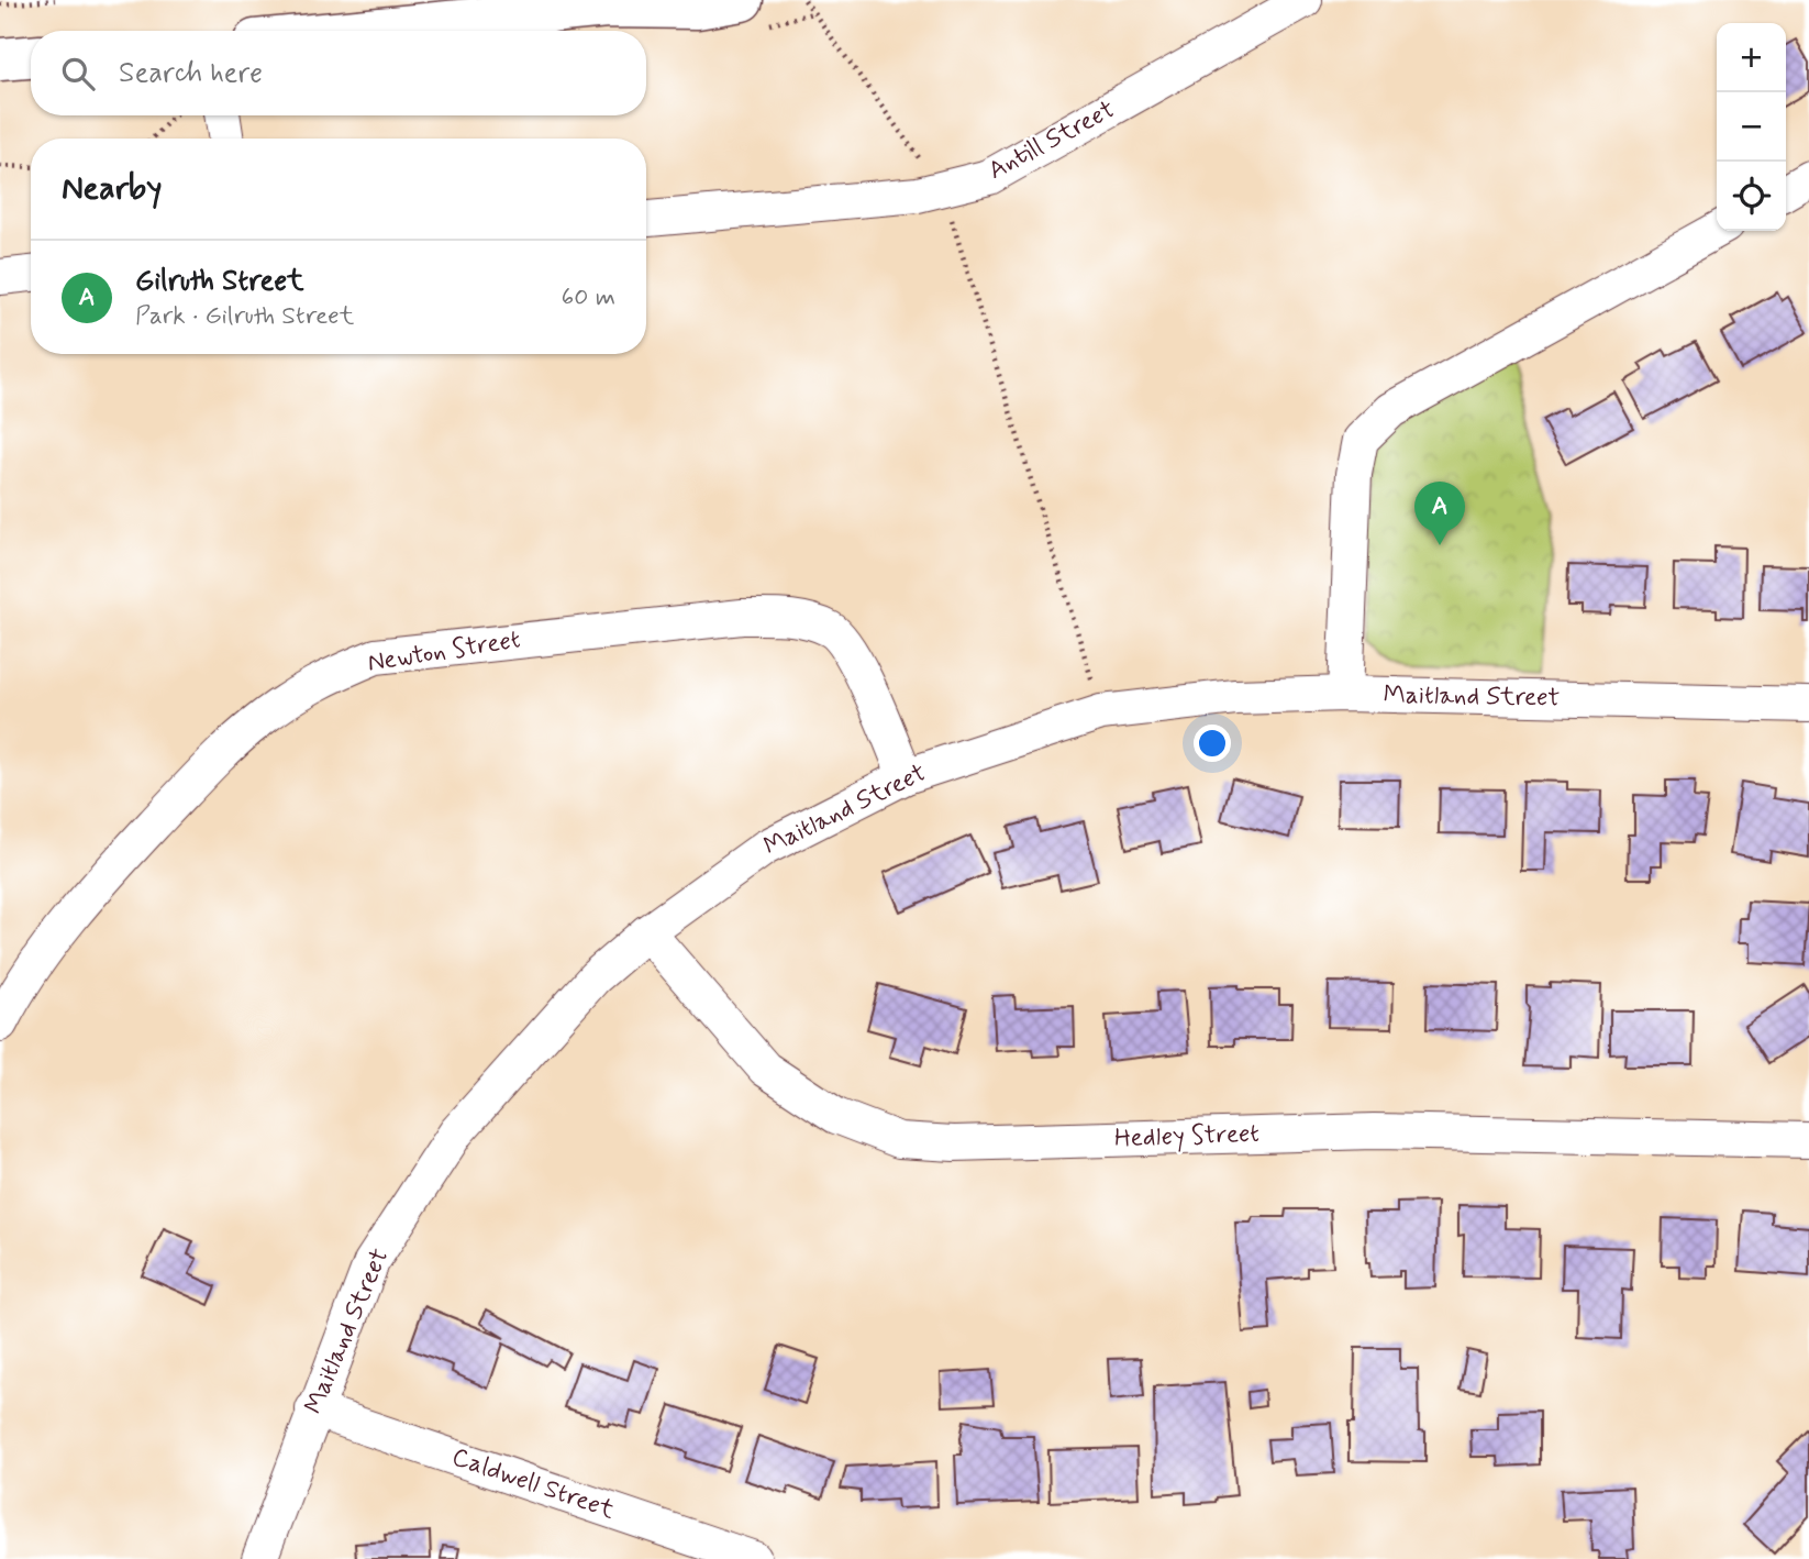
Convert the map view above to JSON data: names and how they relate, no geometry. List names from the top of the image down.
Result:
{
  "streets": {
    "street": [
      "Antill Street",
      "Newton Street",
      "Maitland Street",
      "Hedley Street",
      "Caldwell Street"
    ]
  },
  "crossings": [
    ["Newton Street", "Maitland Street"],
    ["Maitland Street", "Hedley Street"],
    ["Maitland Street", "Caldwell Street"]
  ],
  "page": {
    "map_buttons": ["+", "−"],
    "search": "Search here",
    "heading": "Nearby",
    "list": [
      {
        "mark": "A",
        "name": "Gilruth Street",
        "note": "Park · Gilruth Street",
        "value": "60 m"
      }
    ],
    "pins": "A"
  }
}
